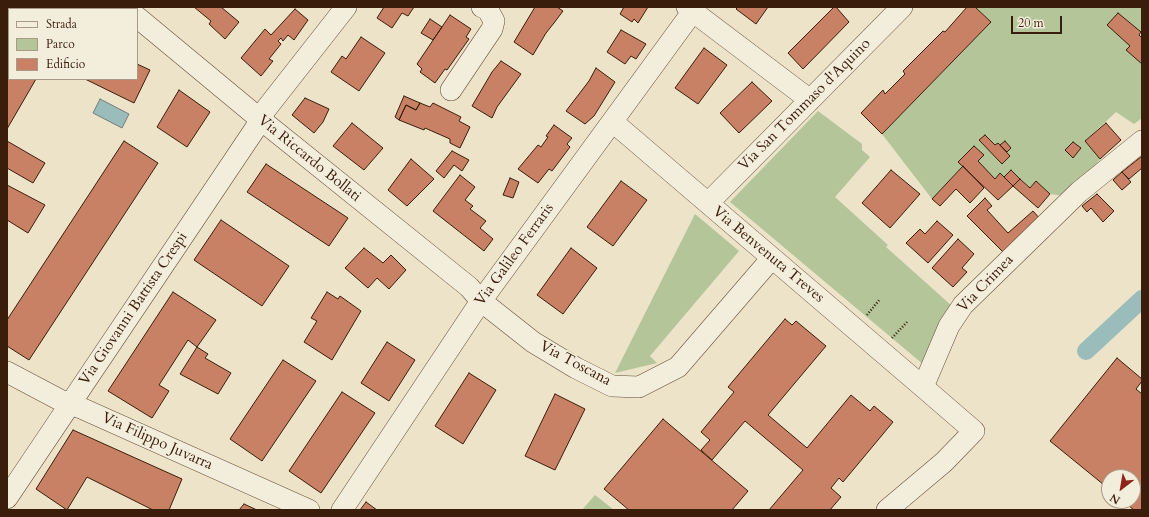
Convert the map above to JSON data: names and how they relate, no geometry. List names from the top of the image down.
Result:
{
  "streets": {
    "street": [
      "Via San Tommaso d'Aquino",
      "Via Riccardo Bollati",
      "Via Galileo Ferraris",
      "Via Benvenuta Treves",
      "Via Crimea",
      "Via Giovanni Battista Crespi",
      "Via Toscana",
      "Via Filippo Juvarra"
    ]
  },
  "crossings": [
    ["Via San Tommaso d'Aquino", "Via Benvenuta Treves"],
    ["Via Riccardo Bollati", "Via Galileo Ferraris"],
    ["Via Riccardo Bollati", "Via Giovanni Battista Crespi"],
    ["Via Riccardo Bollati", "Via Toscana"],
    ["Via Galileo Ferraris", "Via Benvenuta Treves"],
    ["Via Galileo Ferraris", "Via Toscana"],
    ["Via Benvenuta Treves", "Via Crimea"],
    ["Via Benvenuta Treves", "Via Toscana"],
    ["Via Giovanni Battista Crespi", "Via Filippo Juvarra"]
  ],
  "legend": ["Strada", "Parco", "Edificio"],
  "scale_bar": "20 m",
  "north": "bottom left"
}
